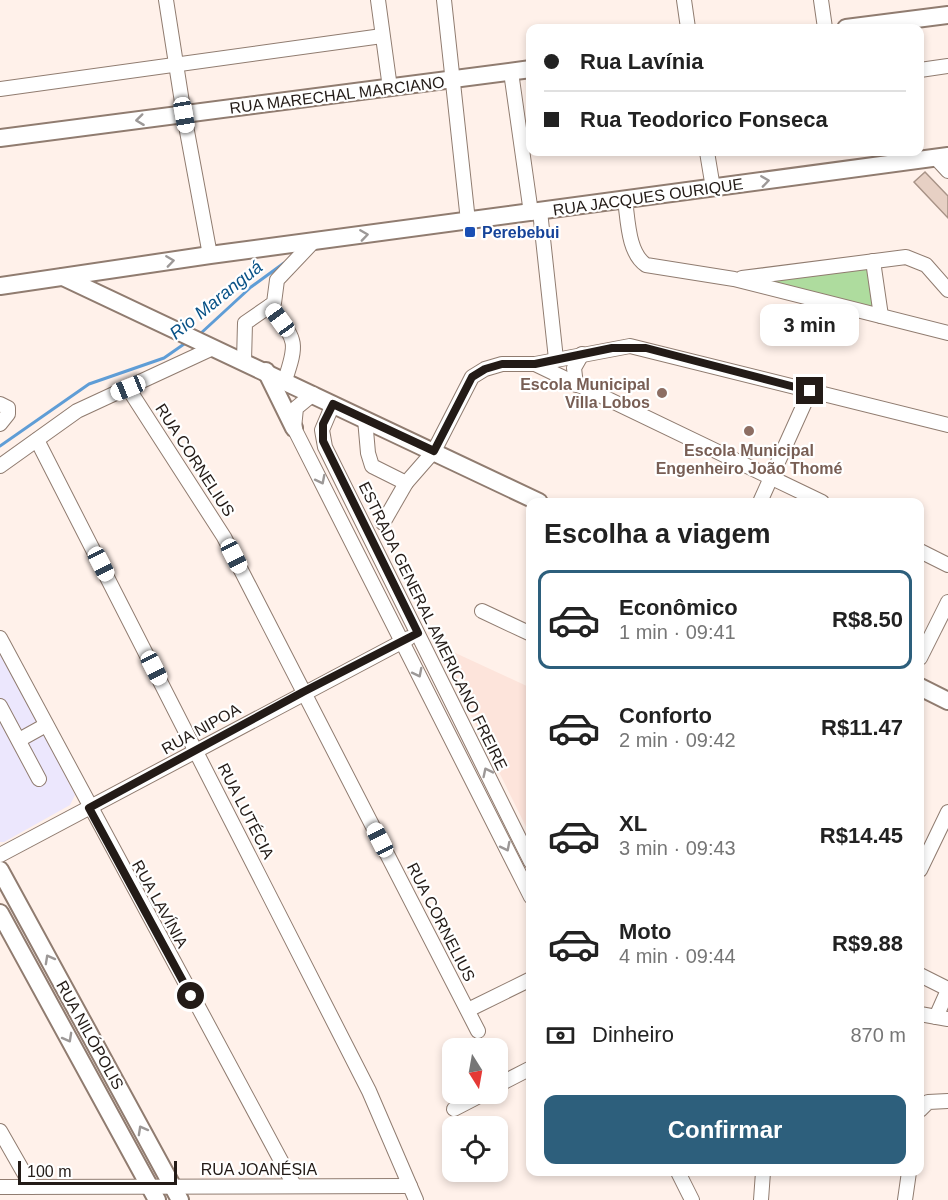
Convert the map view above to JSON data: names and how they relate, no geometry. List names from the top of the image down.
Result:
{
  "streets": {
    "main road": ["RUA MARECHAL MARCIANO", "RUA JACQUES OURIQUE", "RUA NILÓPOLIS"],
    "street": [
      "RUA CORNELIUS",
      "ESTRADA GENERAL AMERICANO FREIRE",
      "RUA NIPOA",
      "RUA LUTÉCIA",
      "RUA LAVÍNIA",
      "RUA JOANÉSIA"
    ]
  },
  "crossings": [
    ["RUA CORNELIUS", "RUA NIPOA"],
    ["ESTRADA GENERAL AMERICANO FREIRE", "RUA NIPOA"],
    ["RUA NIPOA", "RUA LUTÉCIA"],
    ["RUA NIPOA", "RUA LAVÍNIA"],
    ["RUA LUTÉCIA", "RUA JOANÉSIA"],
    ["RUA LAVÍNIA", "RUA JOANÉSIA"],
    ["RUA NILÓPOLIS", "RUA JOANÉSIA"]
  ],
  "one_way": ["RUA JACQUES OURIQUE"],
  "water": ["Rio Maranguá"],
  "places": {
    "transit": ["Perebebui"],
    "other": ["Escola Municipal Villa Lobos", "Escola Municipal Engenheiro João Thomé"]
  },
  "scale_bar": "100 m",
  "north": "bottom",
  "page": {
    "banner": ["Rua Lavínia", "Rua Teodorico Fonseca"],
    "bubble": "3 min",
    "heading": "Escolha a viagem",
    "list": [
      {
        "name": "Econômico",
        "note": "1 min · 09:41",
        "value": "R$8.50"
      },
      {
        "name": "Conforto",
        "note": "2 min · 09:42",
        "value": "R$11.47"
      },
      {
        "name": "XL",
        "note": "3 min · 09:43",
        "value": "R$14.45"
      },
      {
        "name": "Moto",
        "note": "4 min · 09:44",
        "value": "R$9.88"
      }
    ],
    "pay": ["Dinheiro", "870 m"],
    "buttons": "Confirmar",
    "scale": "100 m"
  }
}
